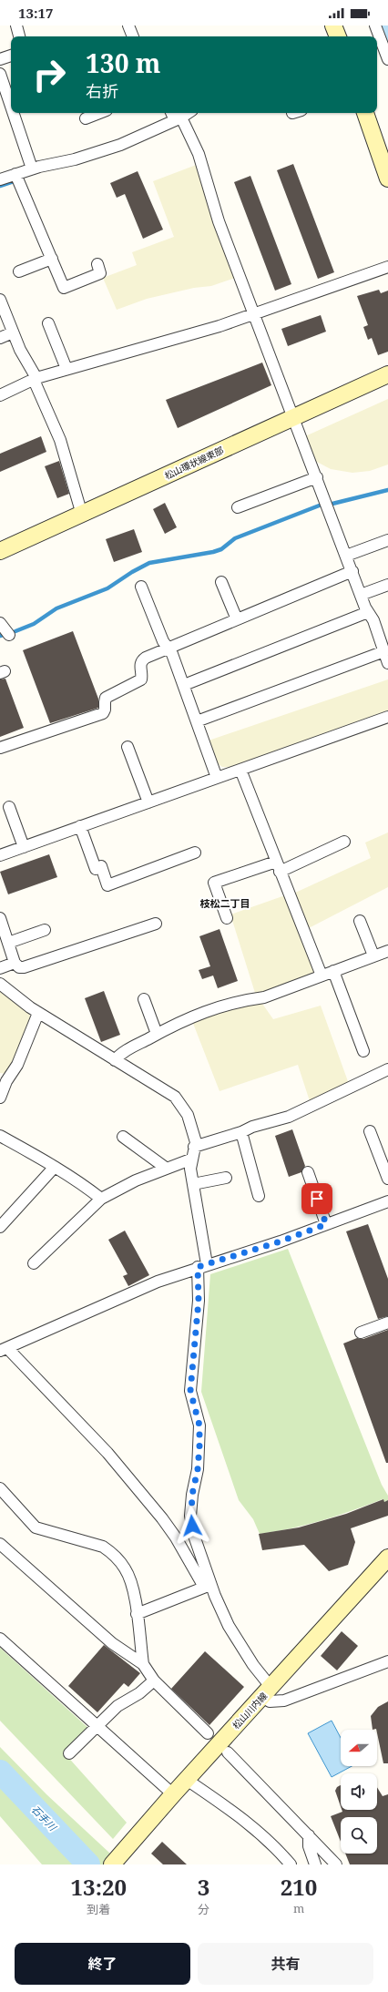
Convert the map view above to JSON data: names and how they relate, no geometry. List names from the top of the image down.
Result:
{
  "streets": {
    "street": ["松山環状線東部", "松山川内線"]
  },
  "districts": ["枝松二丁目"],
  "water": ["石手川"],
  "north": "left",
  "page": {
    "status": "13:17",
    "turn": ["130 m", "右折"],
    "eta": [
      "13:20",
      "到着",
      "3",
      "分",
      "210",
      "m"
    ],
    "buttons": ["終了", "共有"]
  }
}
